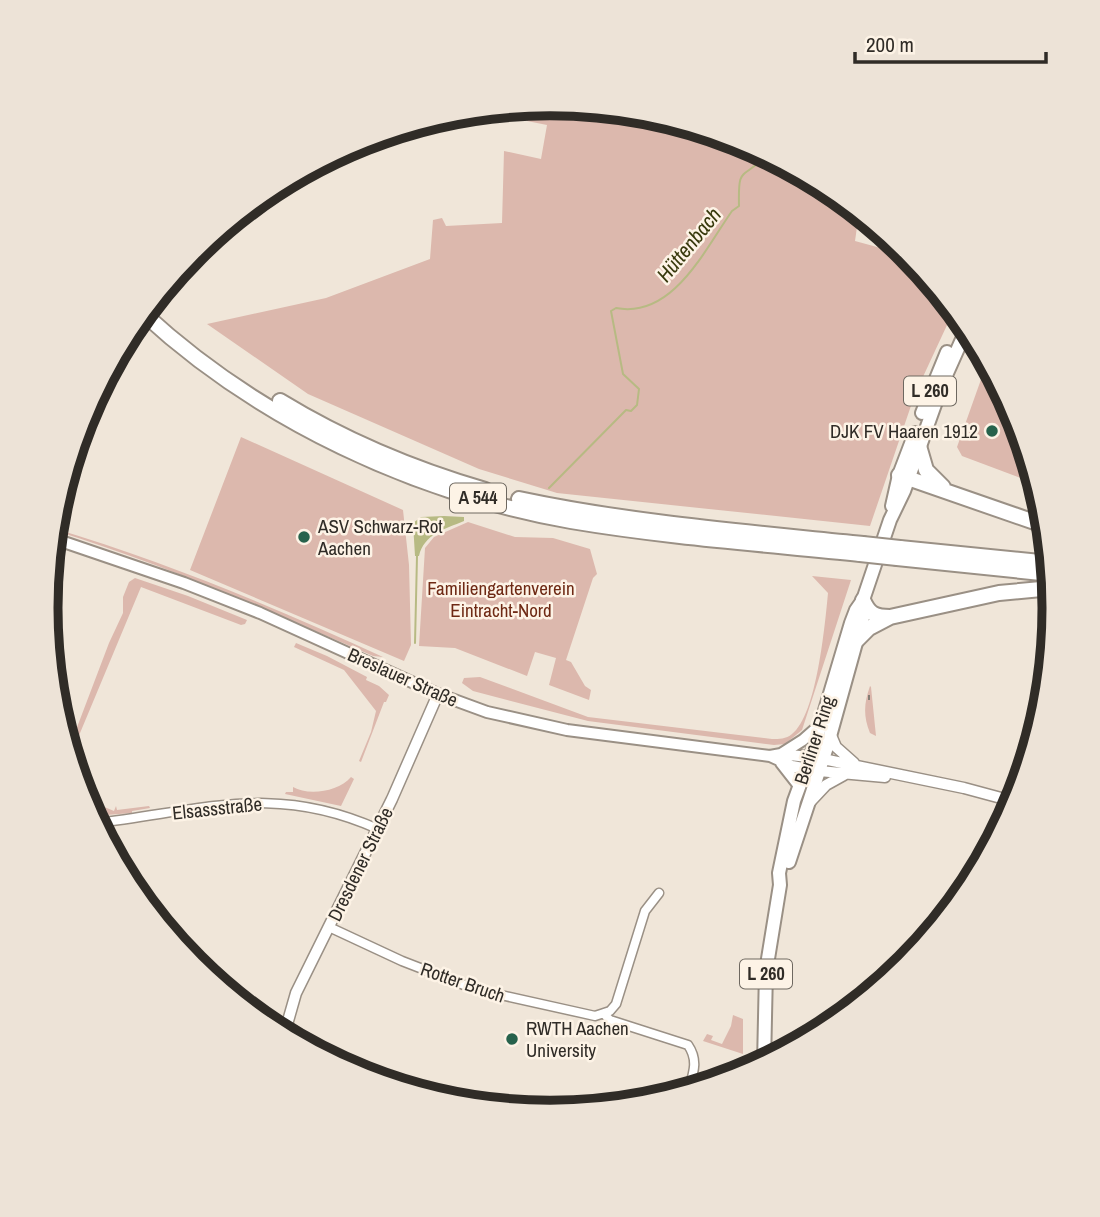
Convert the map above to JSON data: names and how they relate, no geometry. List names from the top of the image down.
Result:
{
  "streets": {
    "highway": ["A 544"],
    "main road": ["L 260", "Breslauer Straße", "Berliner Ring"],
    "street": ["Elsassstraße", "Dresdener Straße", "Rotter Bruch"]
  },
  "crossings": [
    ["Breslauer Straße", "Berliner Ring"],
    ["Breslauer Straße", "Dresdener Straße"],
    ["Elsassstraße", "Dresdener Straße"],
    ["Dresdener Straße", "Rotter Bruch"]
  ],
  "water": ["Hüttenbach"],
  "parks": ["Familiengartenverein Eintracht-Nord"],
  "places": ["DJK FV Haaren 1912", "ASV Schwarz-Rot Aachen", "RWTH Aachen University"],
  "scale_bar": "200 m"
}
